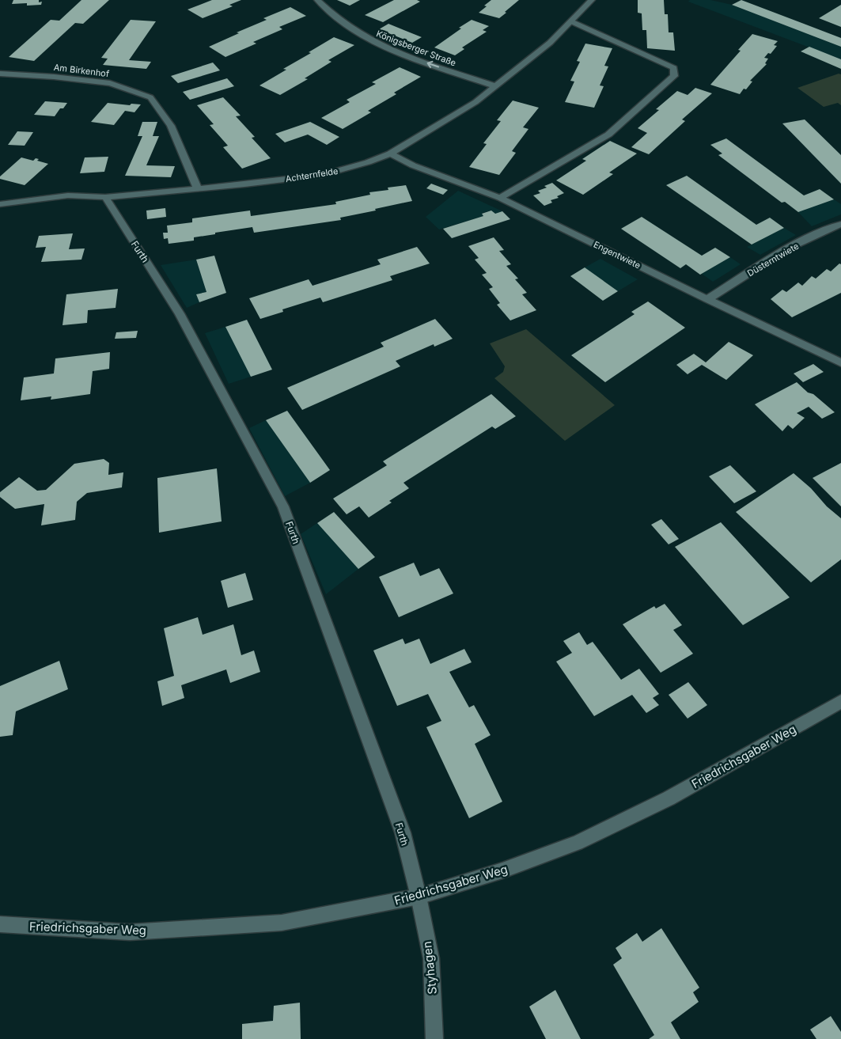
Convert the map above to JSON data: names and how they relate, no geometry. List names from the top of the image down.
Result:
{
  "streets": {
    "street": [
      "Königsberger Straße",
      "Am Birkenhof",
      "Achternfelde",
      "Furth",
      "Engentwiete",
      "Düsterntwiete",
      "Friedrichsgaber Weg",
      "Styhagen"
    ]
  },
  "crossings": [
    ["Königsberger Straße", "Achternfelde"],
    ["Am Birkenhof", "Achternfelde"],
    ["Achternfelde", "Furth"],
    ["Achternfelde", "Engentwiete"],
    ["Furth", "Friedrichsgaber Weg"],
    ["Furth", "Styhagen"],
    ["Engentwiete", "Düsterntwiete"],
    ["Friedrichsgaber Weg", "Styhagen"]
  ],
  "one_way": ["Königsberger Straße"]
}
